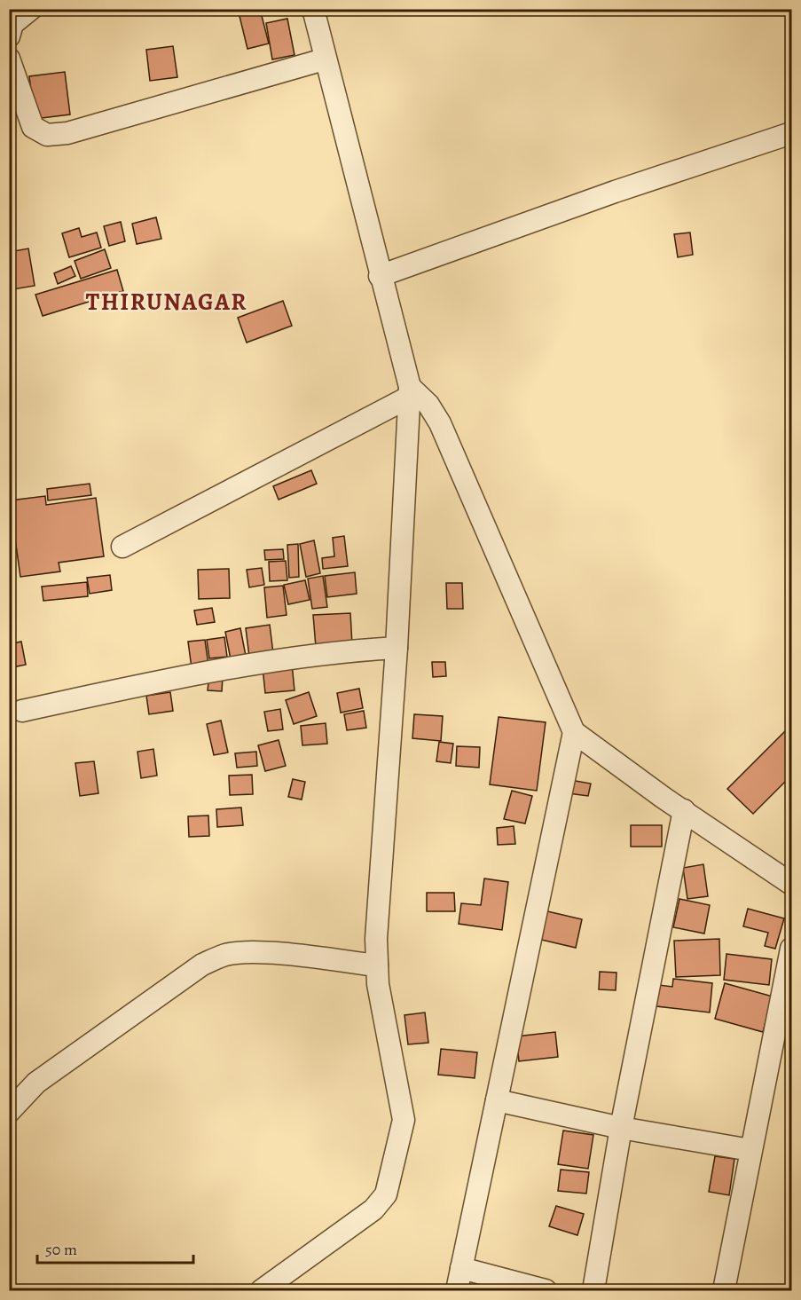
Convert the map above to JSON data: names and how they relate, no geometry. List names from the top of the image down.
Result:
{
  "districts": ["THIRUNAGAR"],
  "scale_bar": "50 m"
}
